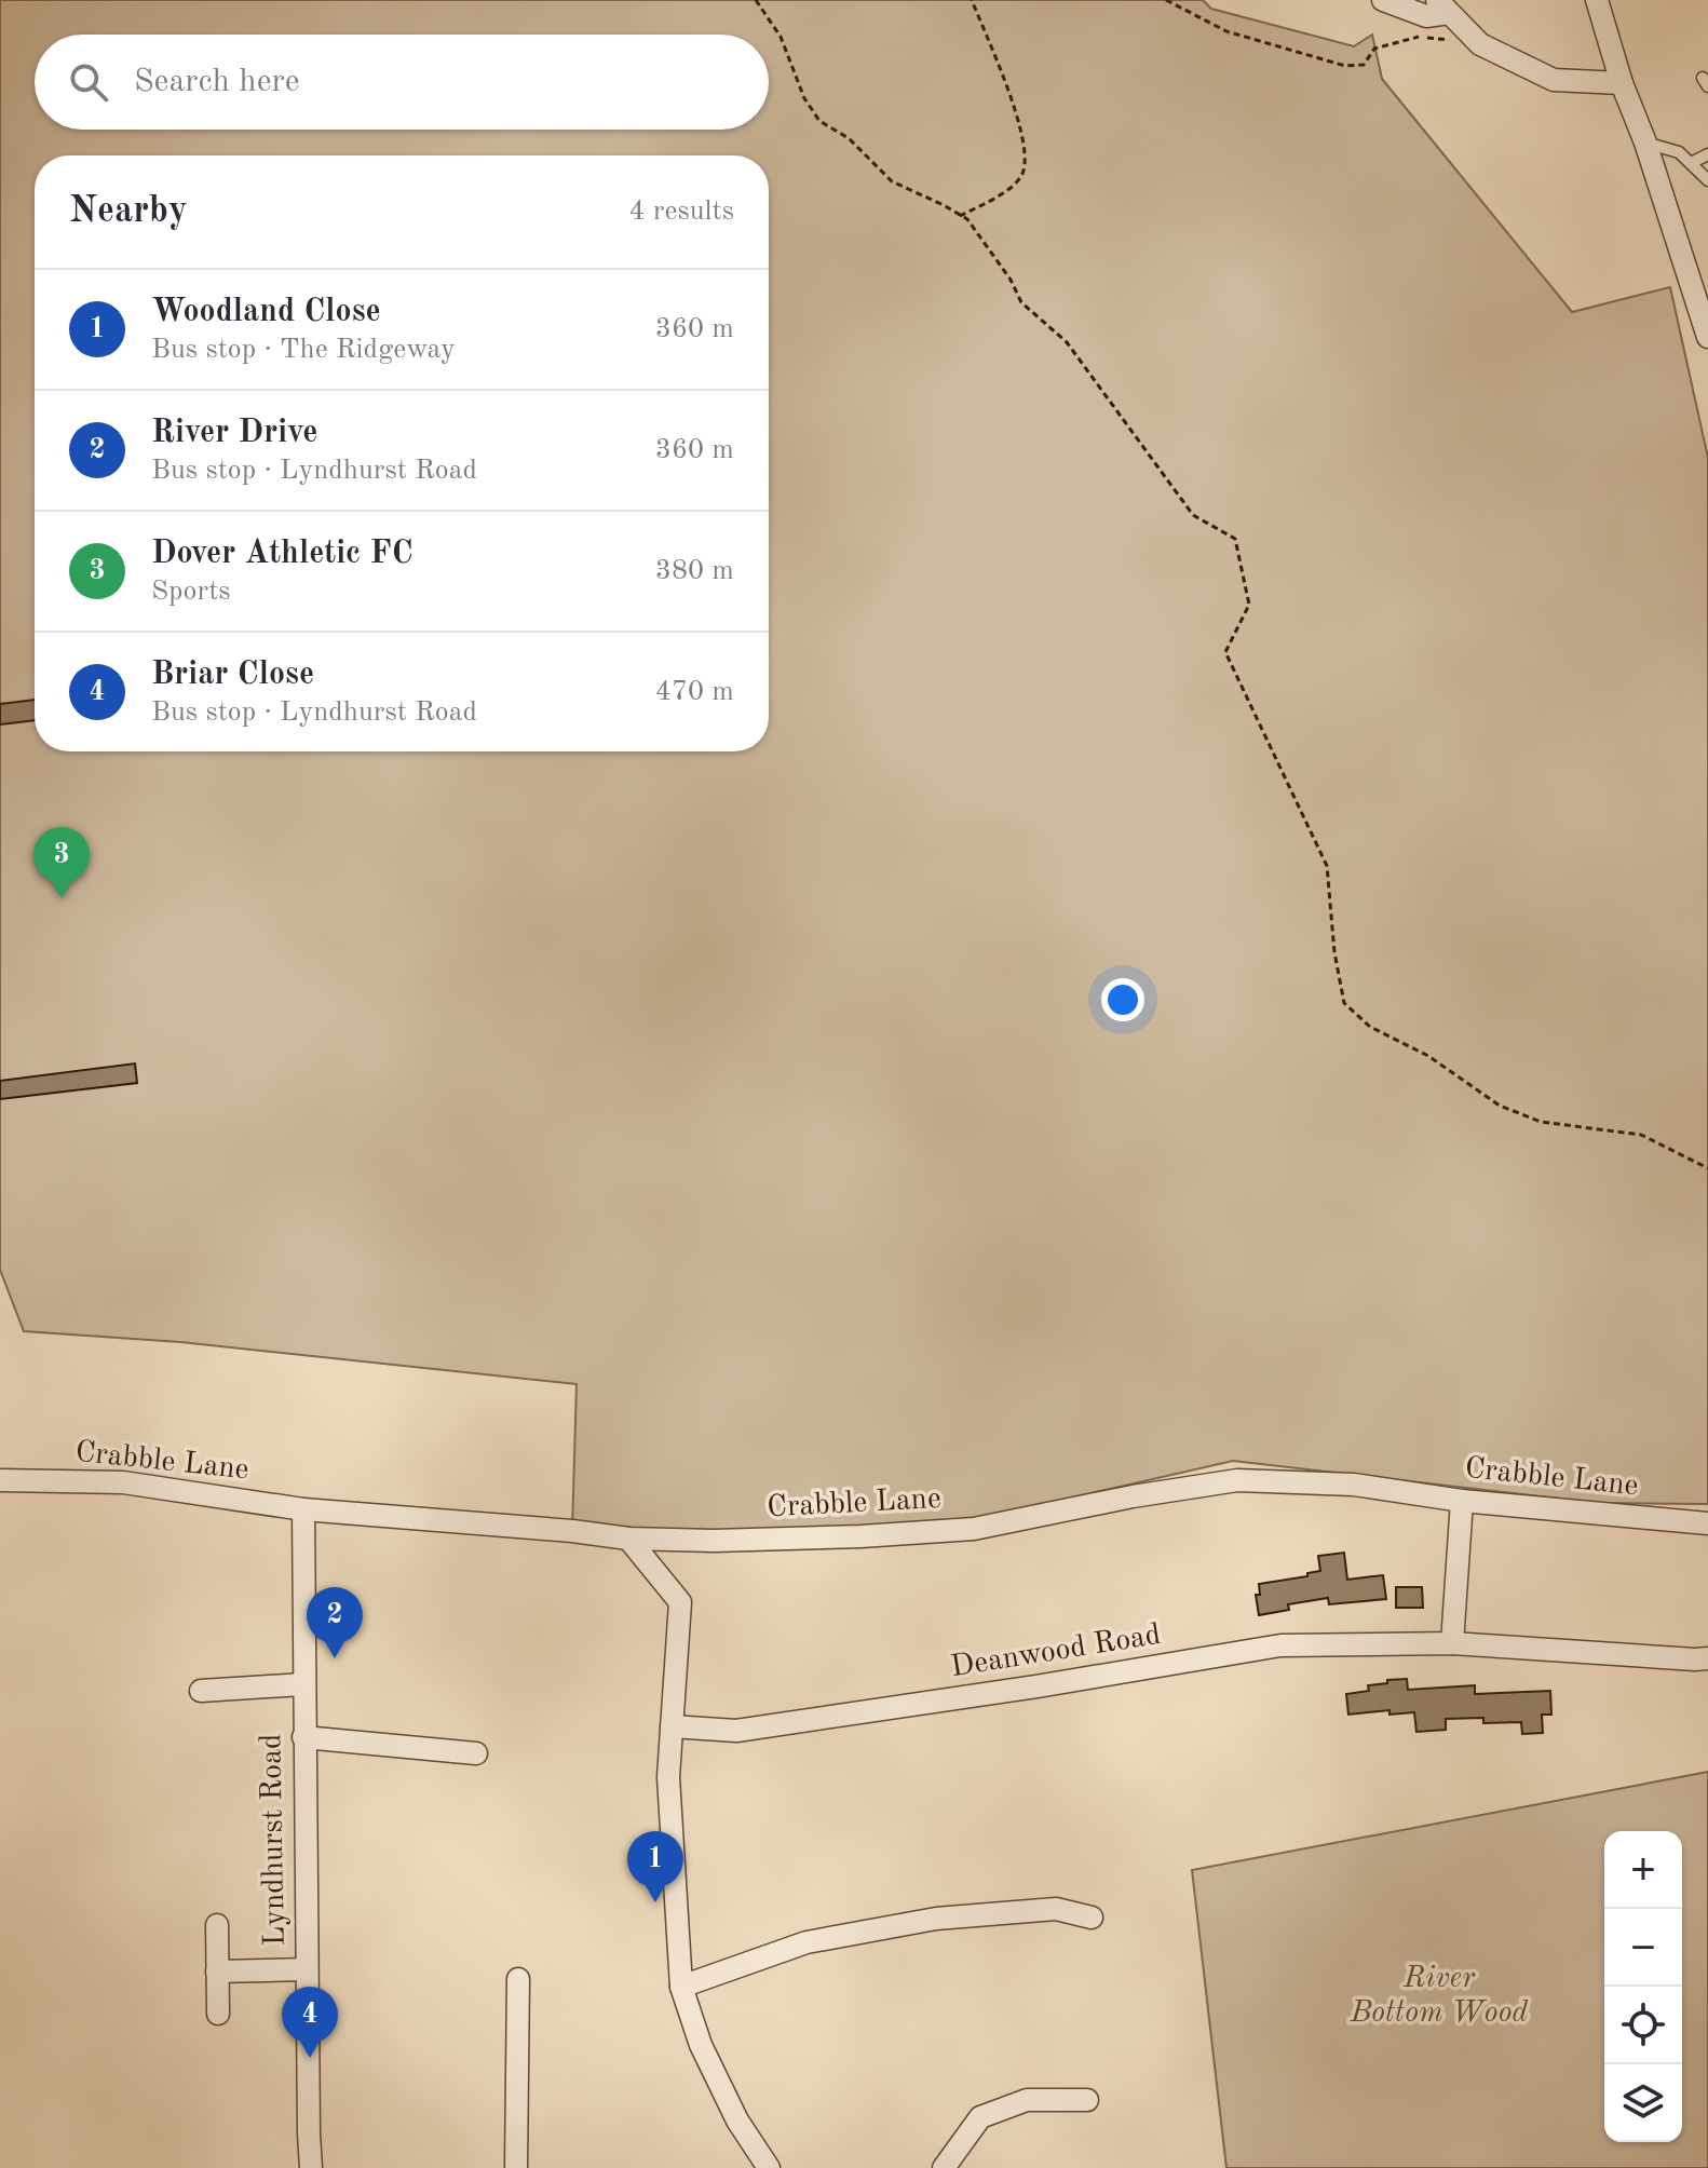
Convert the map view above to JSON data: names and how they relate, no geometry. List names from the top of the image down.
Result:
{
  "streets": {
    "street": ["Crabble Lane", "Deanwood Road", "Lyndhurst Road"]
  },
  "crossings": [
    ["Crabble Lane", "Lyndhurst Road"]
  ],
  "parks": ["River Bottom Wood"],
  "page": {
    "search": "Search here",
    "heading": ["Nearby", "4 results"],
    "list": [
      {
        "mark": "1",
        "name": "Woodland Close",
        "note": "Bus stop · The Ridgeway",
        "value": "360 m"
      },
      {
        "mark": "2",
        "name": "River Drive",
        "note": "Bus stop · Lyndhurst Road",
        "value": "360 m"
      },
      {
        "mark": "3",
        "name": "Dover Athletic FC",
        "note": "Sports",
        "value": "380 m"
      },
      {
        "mark": "4",
        "name": "Briar Close",
        "note": "Bus stop · Lyndhurst Road",
        "value": "470 m"
      }
    ],
    "pins": [
      "3",
      "2",
      "1",
      "4"
    ],
    "map_buttons": ["+", "−"]
  }
}
